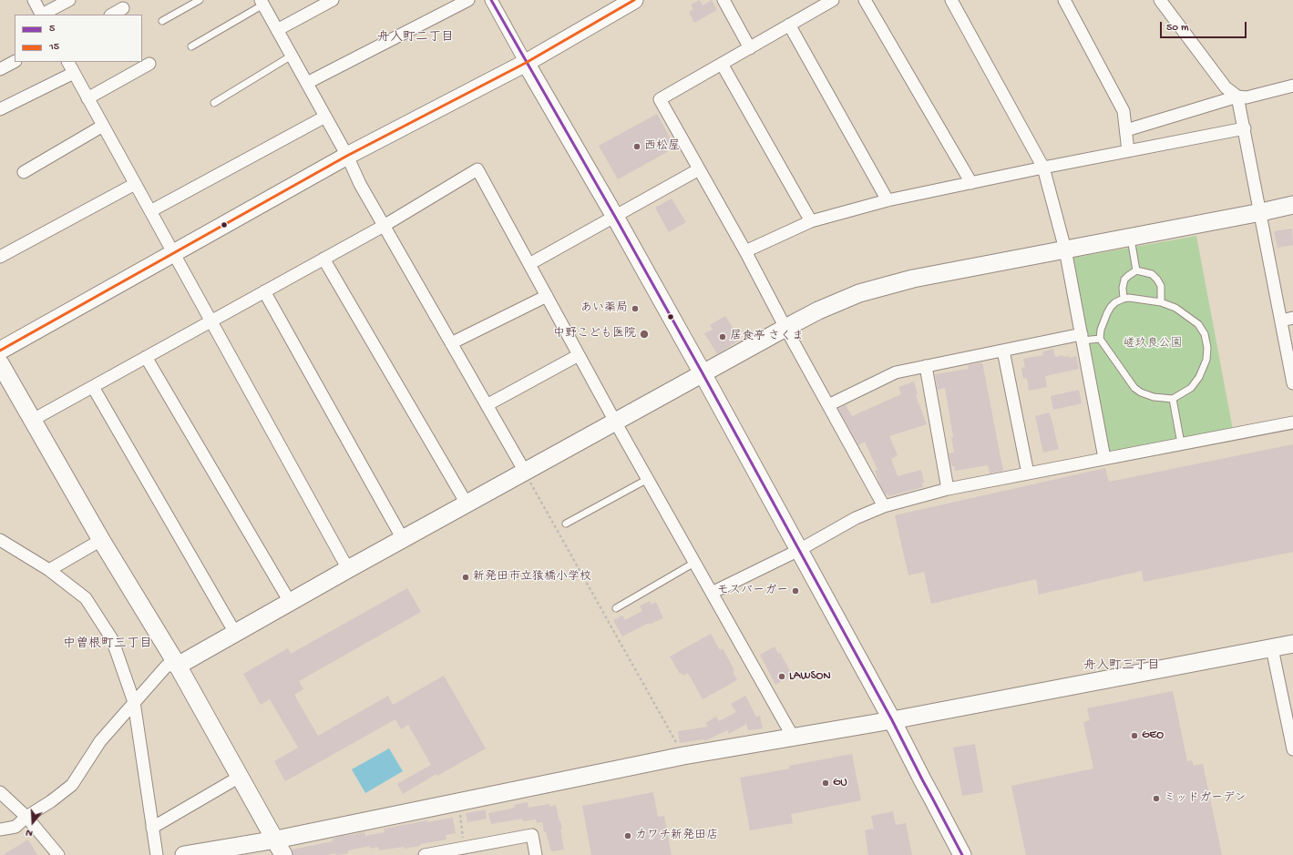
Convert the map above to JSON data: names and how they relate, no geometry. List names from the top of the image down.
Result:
{
  "districts": ["舟入町二丁目", "中曽根町三丁目", "舟入町三丁目"],
  "parks": ["嵯玖良公園"],
  "places": [
    "西松屋",
    "あい薬局",
    "中野こども医院",
    "居食亭 さくま",
    "新発田市立猿橋小学校",
    "モスバーガー",
    "LAWSON",
    "GEO",
    "GU",
    "ミッドガーデン",
    "カワチ新発田店"
  ],
  "lines": ["transit line 5", "transit line 15"],
  "legend": ["5", "15"],
  "scale_bar": "50 m",
  "north": "bottom"
}
